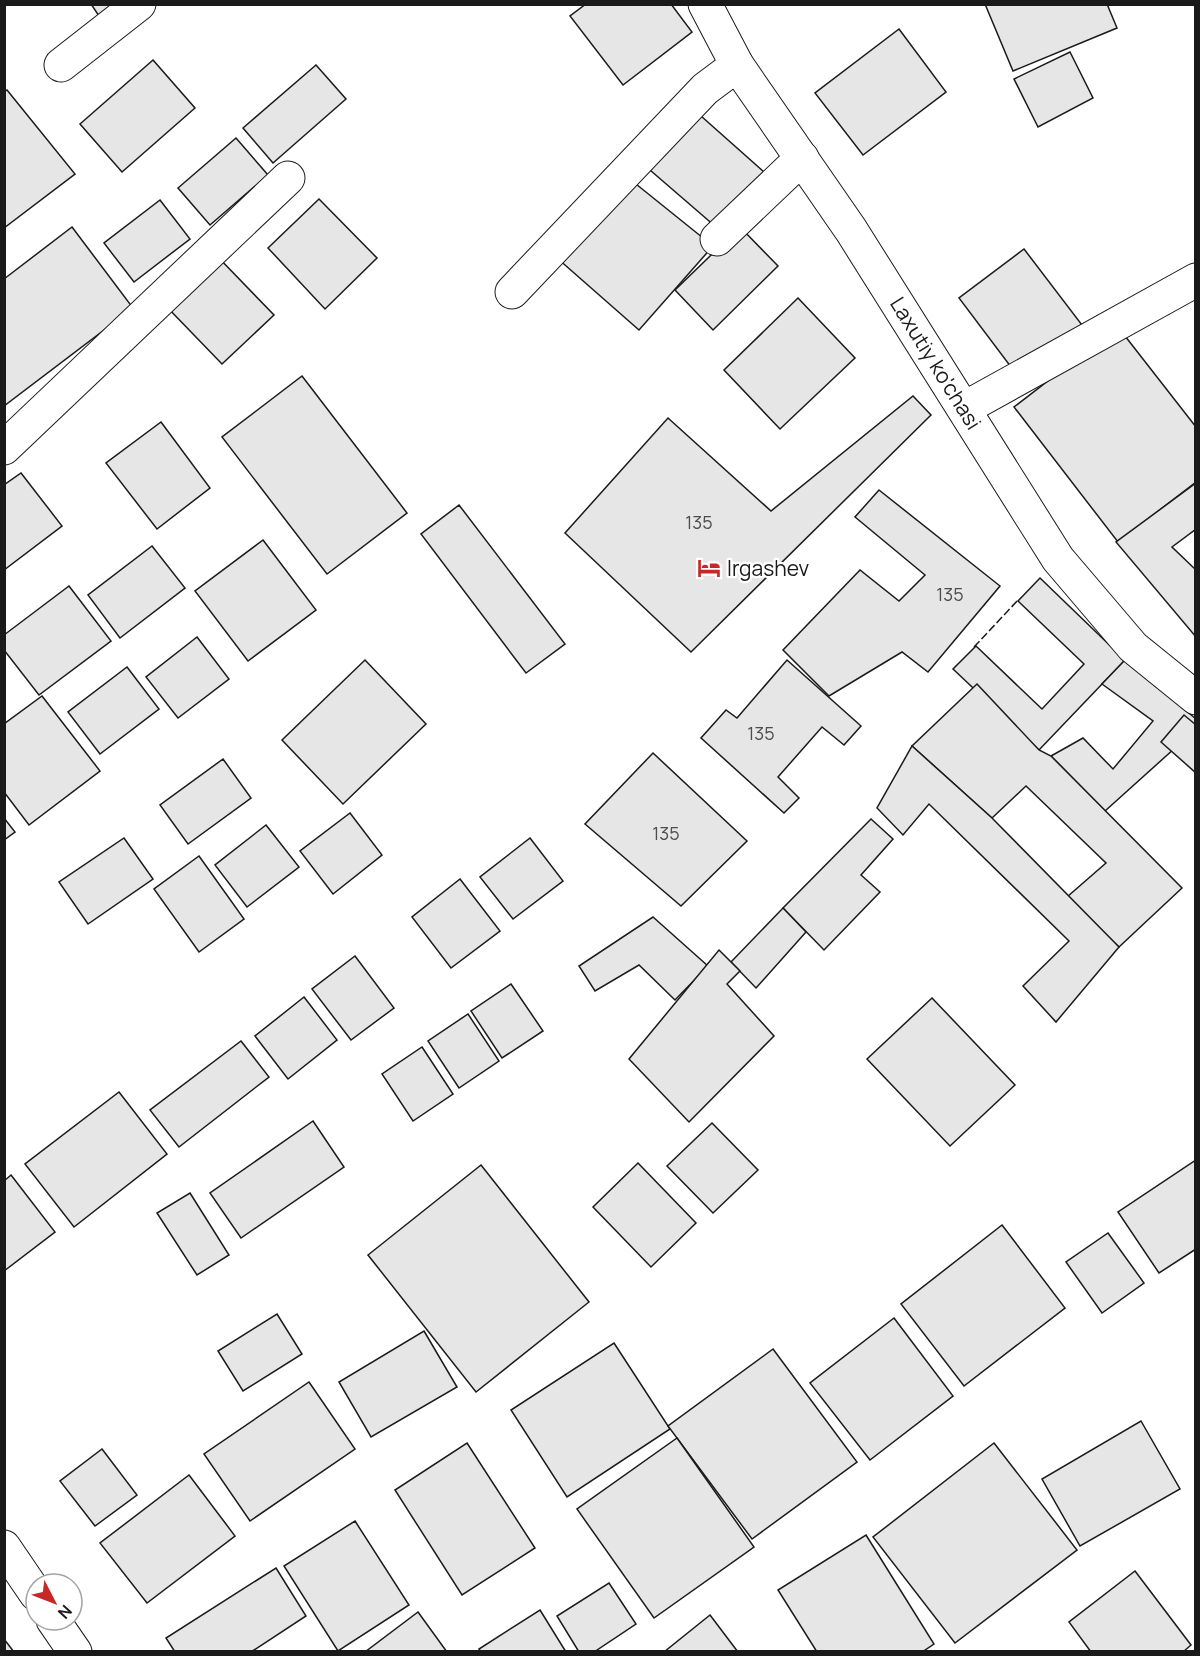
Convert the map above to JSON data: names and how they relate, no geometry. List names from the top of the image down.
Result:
{
  "streets": {
    "street": ["Laxutiy ko'chasi"]
  },
  "places": {
    "hotel": ["Irgashev"]
  },
  "house_numbers": [
    "135",
    "135",
    "135",
    "135"
  ],
  "north": "bottom right"
}
